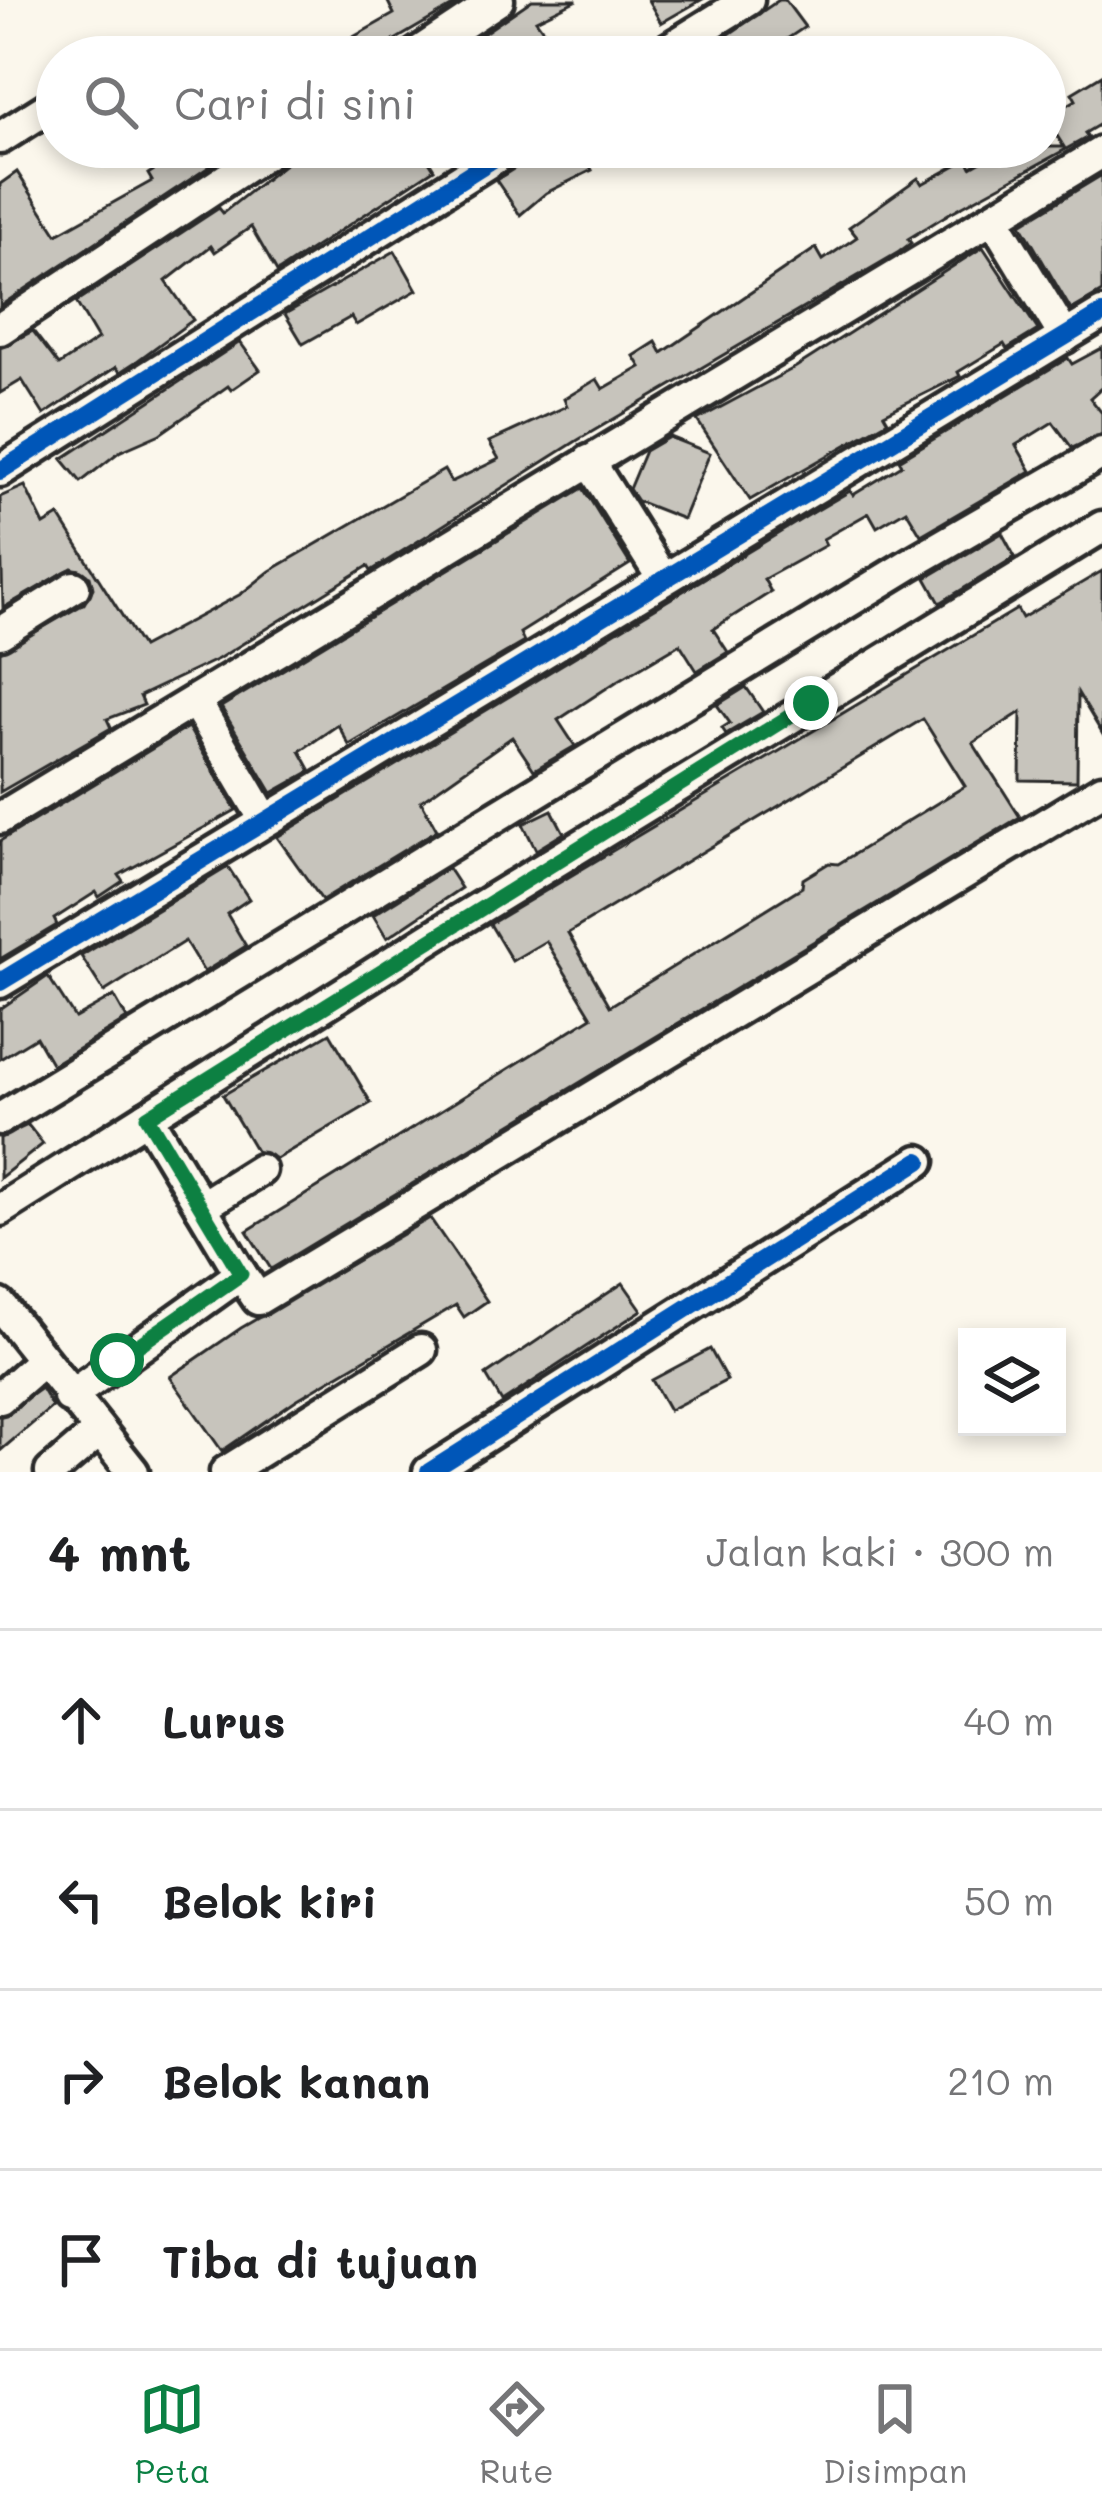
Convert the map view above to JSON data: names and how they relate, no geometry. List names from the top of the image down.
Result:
{
  "page": {
    "search": "Cari di sini",
    "heading": ["4 mnt", "Jalan kaki · 300 m"],
    "list": [
      ["Lurus", "40 m"],
      ["Belok kiri", "50 m"],
      ["Belok kanan", "210 m"],
      "Tiba di tujuan"
    ],
    "nav": ["Peta", "Rute", "Disimpan"]
  }
}
